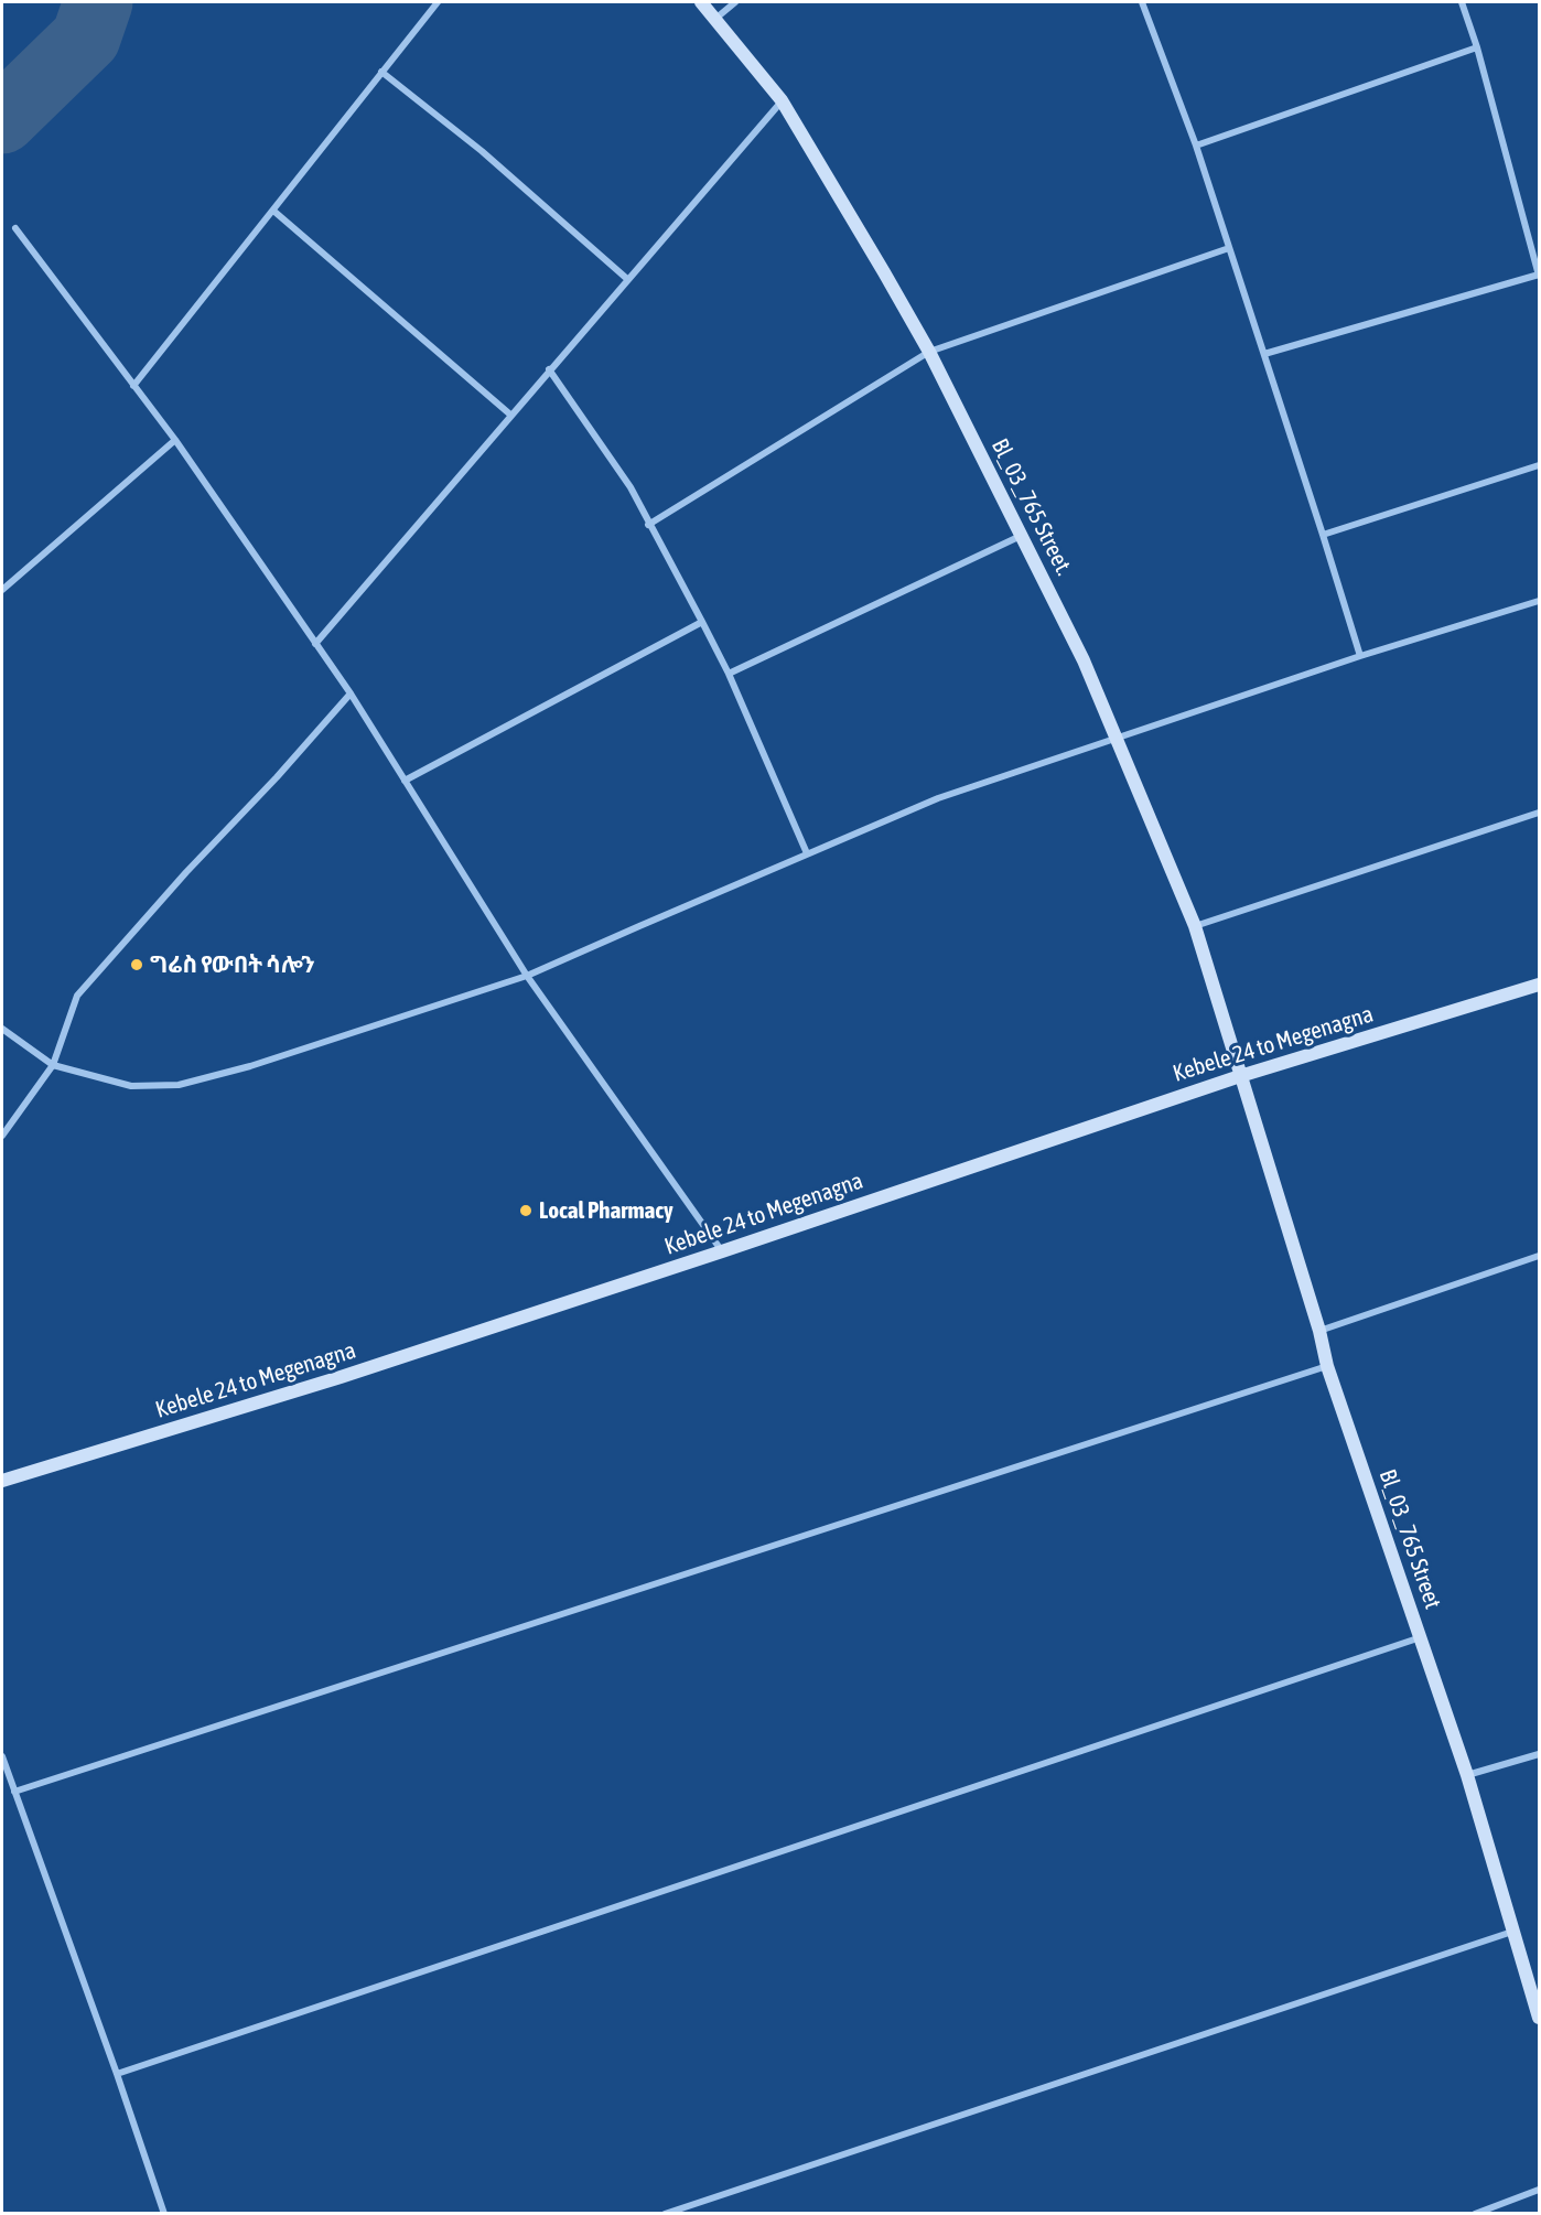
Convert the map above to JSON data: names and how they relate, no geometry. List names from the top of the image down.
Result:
{
  "streets": {
    "street": ["Bl_03_765 Street.", "Kebele 24 to Megenagna", "Bl_03_765 Street"]
  },
  "crossings": [
    ["Bl_03_765 Street.", "Kebele 24 to Megenagna"],
    ["Bl_03_765 Street.", "Bl_03_765 Street"],
    ["Kebele 24 to Megenagna", "Bl_03_765 Street"]
  ],
  "places": ["ግሬስ የውበት ሳሎን", "Local Pharmacy"]
}
